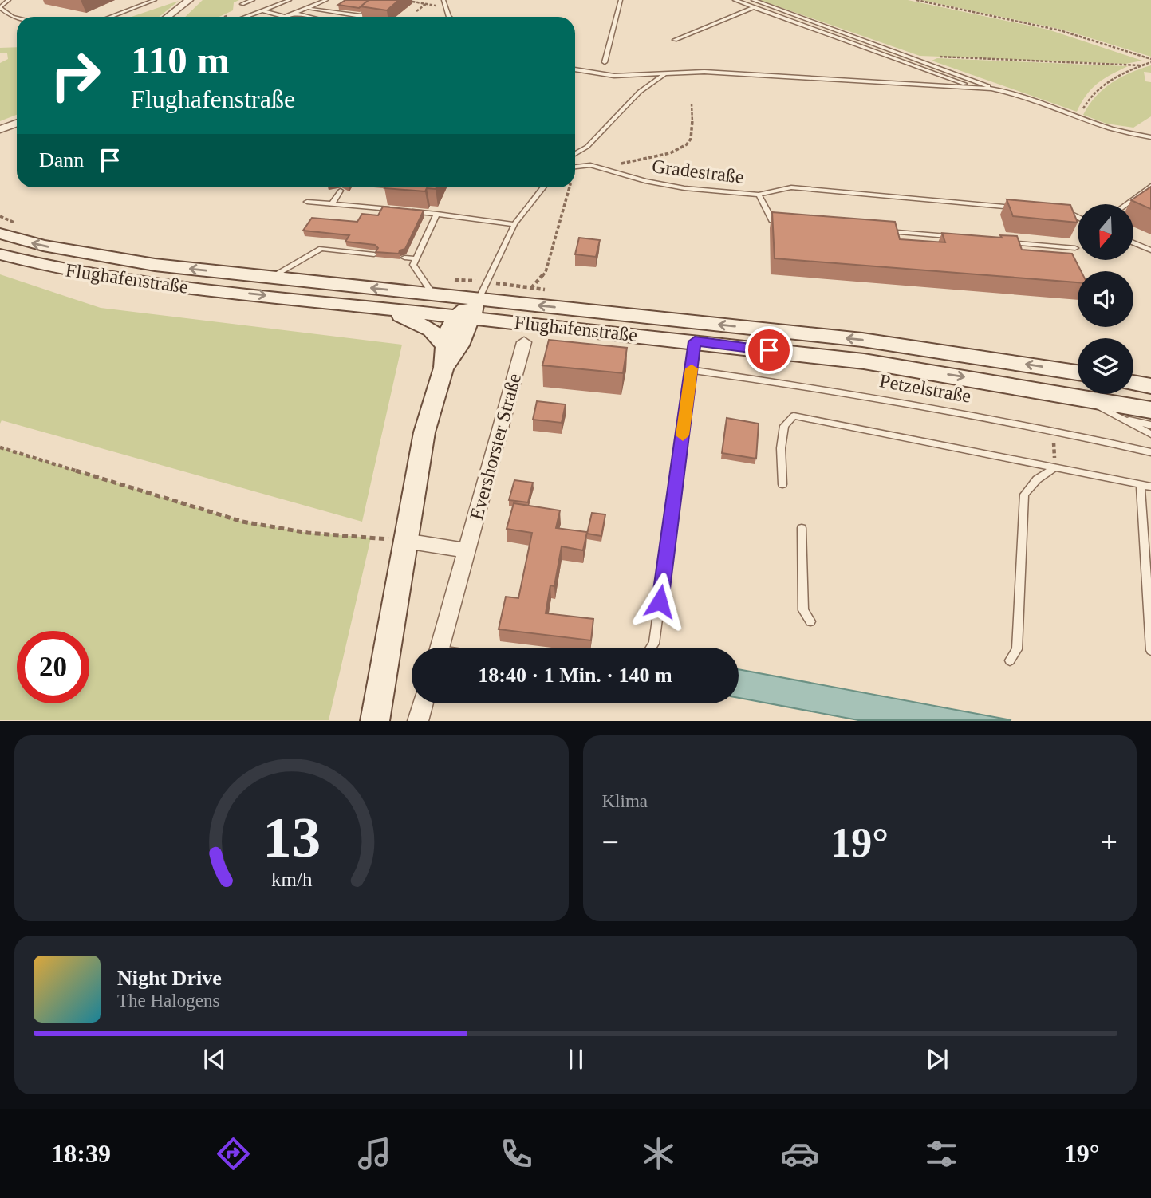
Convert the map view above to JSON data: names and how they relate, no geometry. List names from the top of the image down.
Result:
{
  "streets": {
    "main road": ["Flughafenstraße"],
    "street": ["Evershorster Straße"],
    "lane": ["Gradestraße", "Petzelstraße"]
  },
  "north": "bottom",
  "page": {
    "turn": ["110 m", "Flughafenstraße"],
    "then": "Dann",
    "limit": "20",
    "trip": "18:40 · 1 Min. · 140 m",
    "tile": "Klima",
    "heat": ["−", "19°", "+"],
    "song": ["Night Drive", "The Halogens"],
    "tabs": ["18:39", "19°"],
    "gauge": ["13", "km/h"]
  }
}
